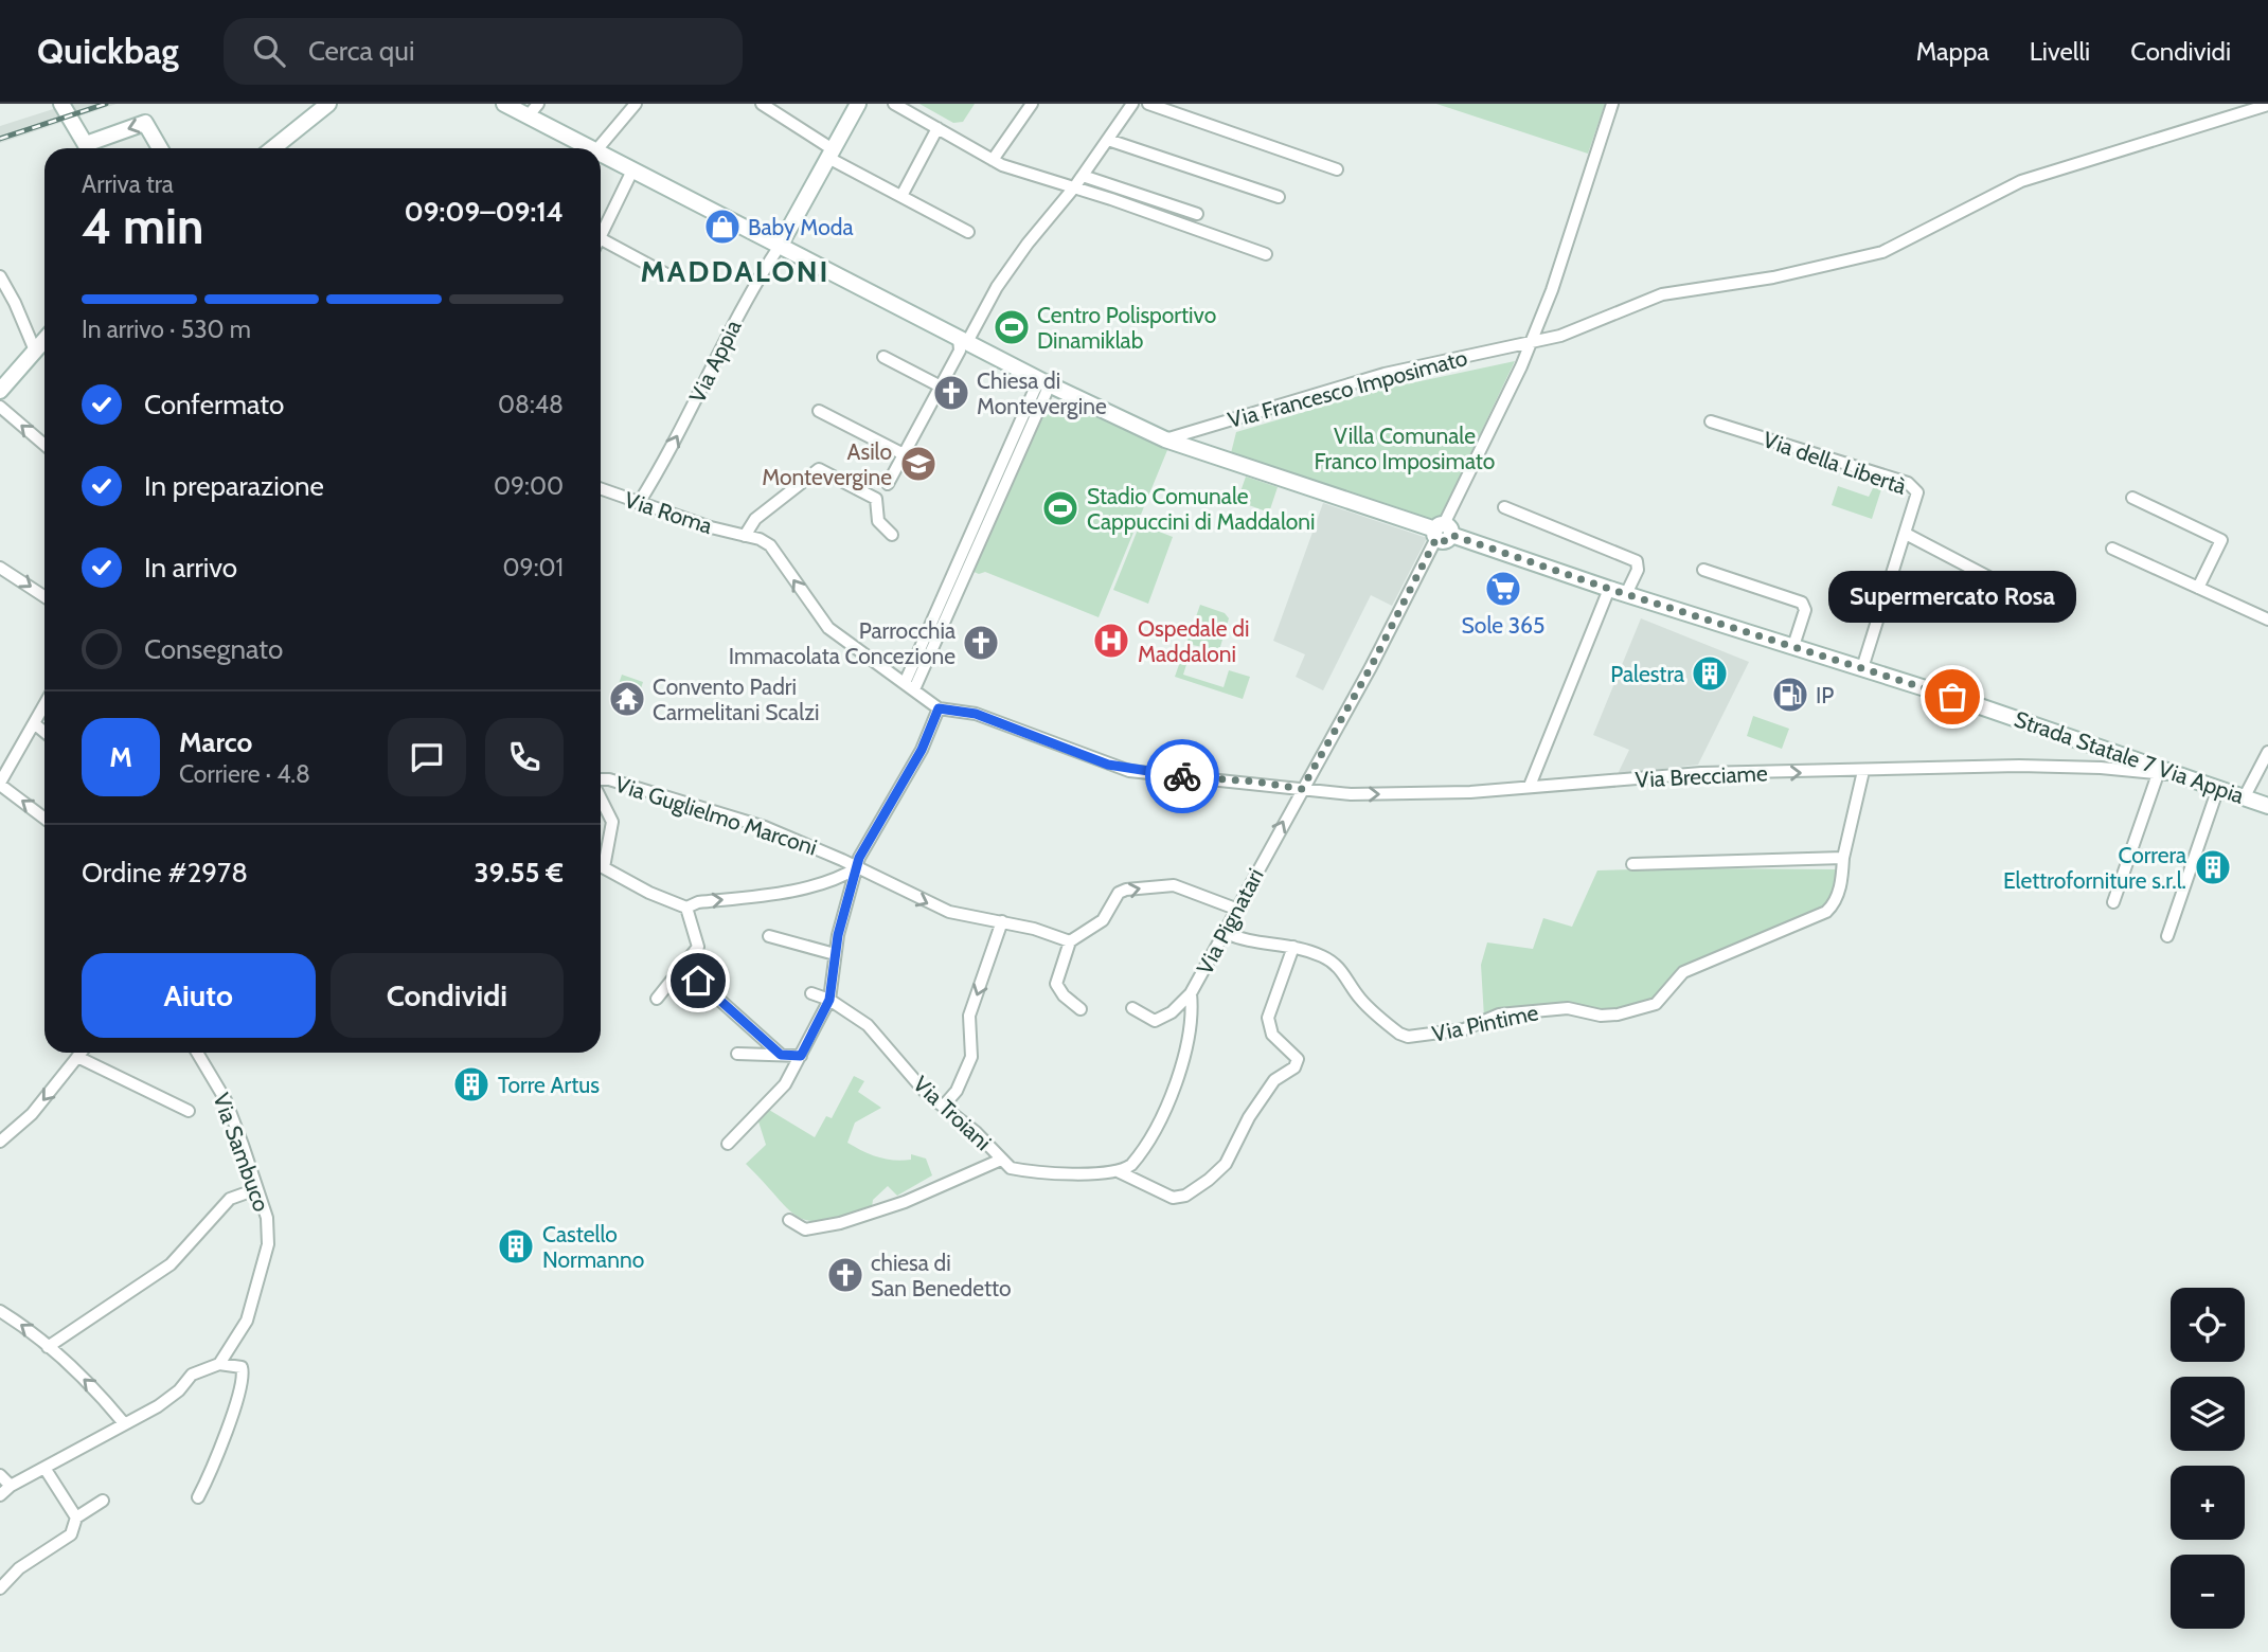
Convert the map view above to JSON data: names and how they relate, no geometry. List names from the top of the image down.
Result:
{
  "streets": {
    "main road": ["Via Appia", "Strada Statale 7 Via Appia"],
    "street": [
      "Via Francesco Imposimato",
      "Via della Libertà",
      "Via Roma",
      "Via Brecciame",
      "Via Guglielmo Marconi",
      "Via Pignatari",
      "Via Pintime",
      "Via Troiani",
      "Via Sambuco"
    ]
  },
  "crossings": [
    ["Via Appia", "Via Roma"],
    ["Via Francesco Imposimato", "Via Pignatari"],
    ["Via della Libertà", "Strada Statale 7 Via Appia"],
    ["Via Roma", "Via Brecciame"],
    ["Via Roma", "Via Pignatari"],
    ["Strada Statale 7 Via Appia", "Via Brecciame"],
    ["Via Brecciame", "Via Pignatari"],
    ["Via Brecciame", "Via Pintime"],
    ["Via Pignatari", "Via Pintime"],
    ["Via Pignatari", "Via Troiani"]
  ],
  "one_way": ["Via Appia"],
  "districts": ["MADDALONI"],
  "parks": ["Villa Comunale Franco Imposimato"],
  "places": {
    "shop": ["Baby Moda"],
    "sports": ["Centro Polisportivo Dinamiklab", "Stadio Comunale Cappuccini di Maddaloni"],
    "church": ["Chiesa di Montevergine", "Parrocchia Immacolata Concezione", "chiesa di San Benedetto"],
    "school or university": ["Asilo Montevergine"],
    "supermarket": ["Sole 365"],
    "hospital": ["Ospedale di Maddaloni"],
    "building": [
      "Palestra",
      "Correra Elettroforniture s.r.l.",
      "Torre Artus",
      "Castello Normanno"
    ],
    "fuel station": ["IP"],
    "other": ["Supermercato Rosa"],
    "temple": ["Convento Padri Carmelitani Scalzi"]
  },
  "page": {
    "header": "Quickbag",
    "search": "Cerca qui",
    "nav": ["Mappa", "Livelli", "Condividi"],
    "heading": ["4 min", "Arriva tra", "09:09–09:14"],
    "panel": [
      "Marco",
      "Corriere · 4.8",
      "Ordine #2978",
      "39.55 €"
    ],
    "bar": "In arrivo · 530 m",
    "list": [
      ["Confermato", "08:48"],
      ["In preparazione", "09:00"],
      ["In arrivo", "09:01"],
      "Consegnato"
    ],
    "bubble": "Supermercato Rosa",
    "round": "M",
    "buttons": ["Aiuto", "Condividi"],
    "map_buttons": ["+", "−"]
  }
}
